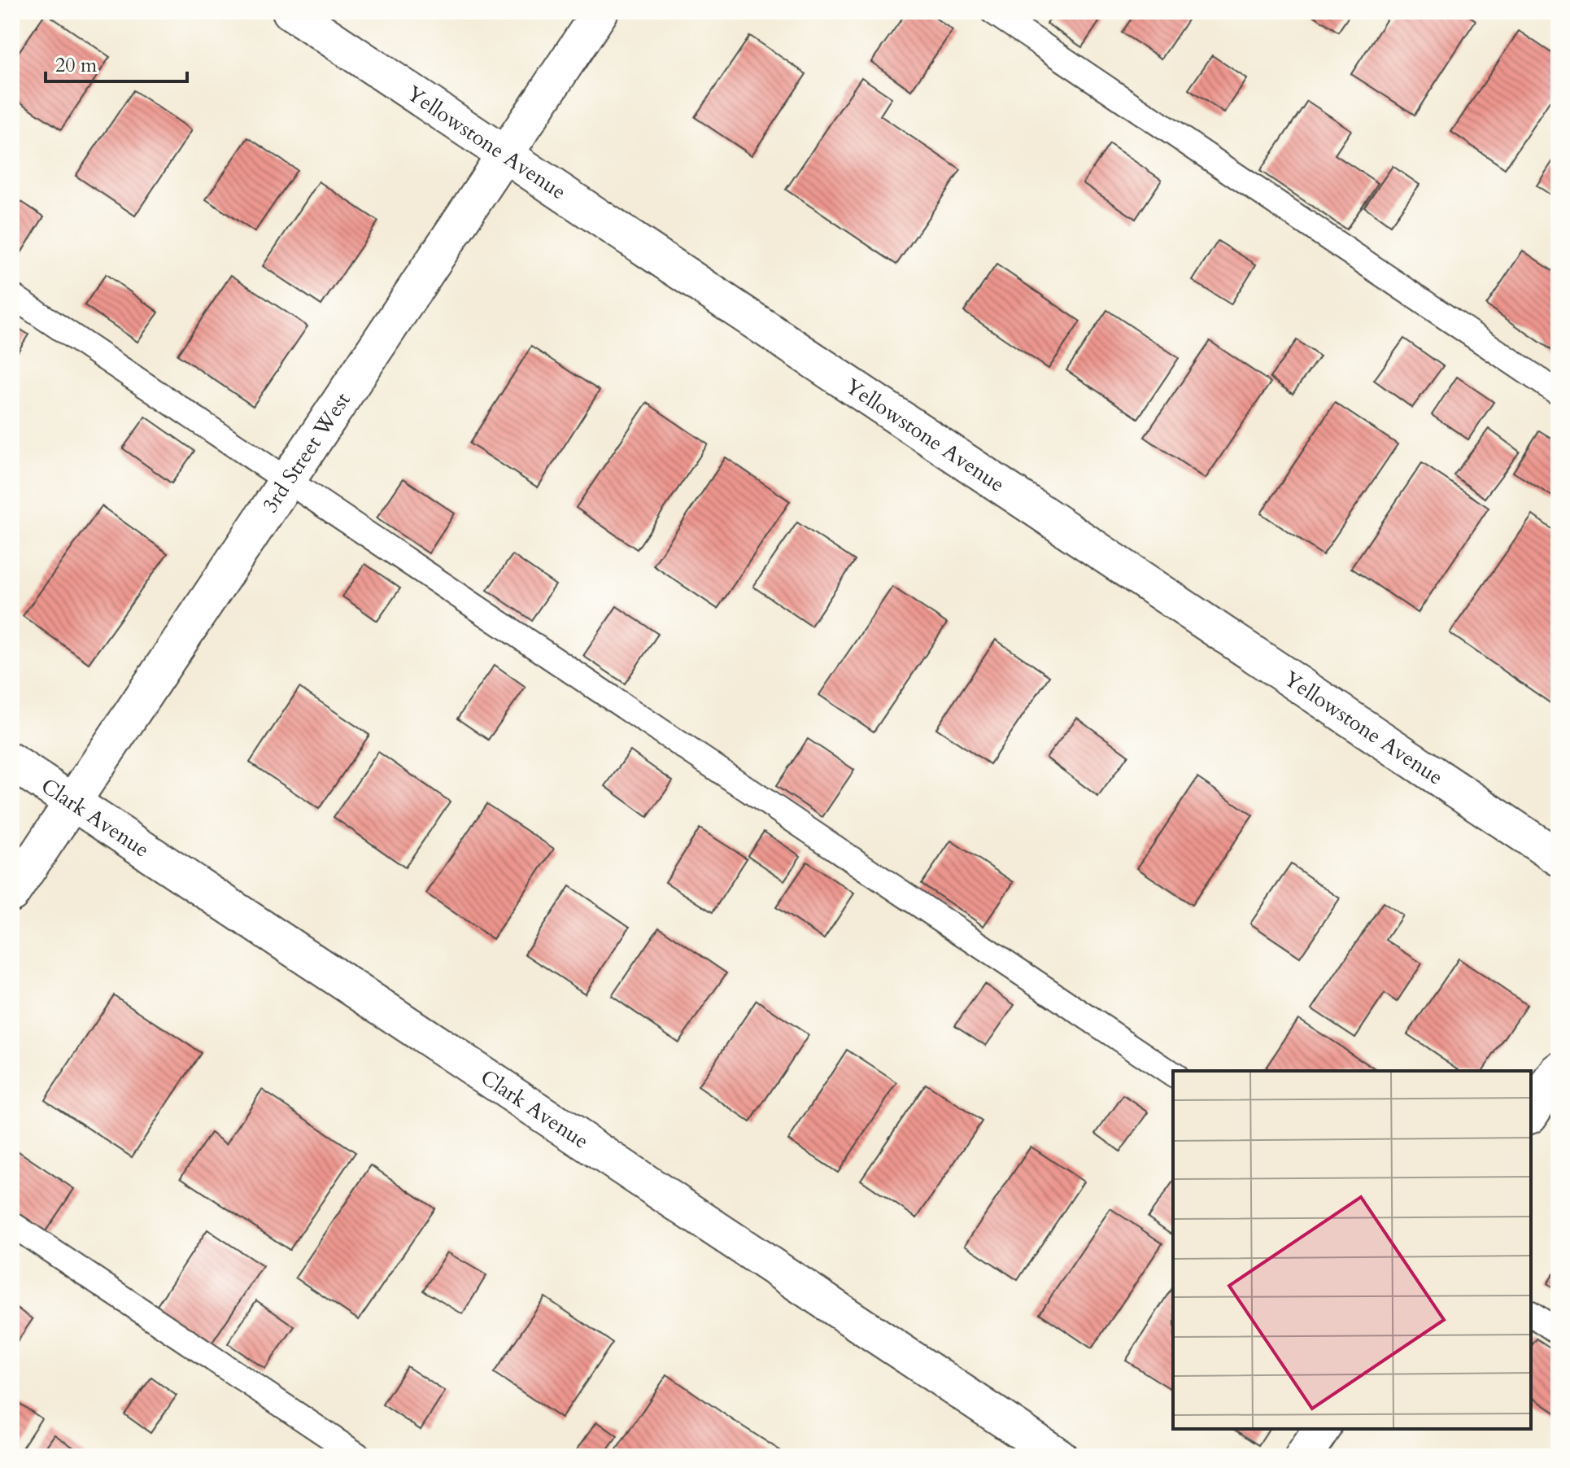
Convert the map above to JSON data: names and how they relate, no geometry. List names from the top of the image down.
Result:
{
  "streets": {
    "street": ["Yellowstone Avenue", "3rd Street West", "Clark Avenue"]
  },
  "crossings": [
    ["Yellowstone Avenue", "3rd Street West"],
    ["3rd Street West", "Clark Avenue"]
  ],
  "scale_bar": "20 m"
}
